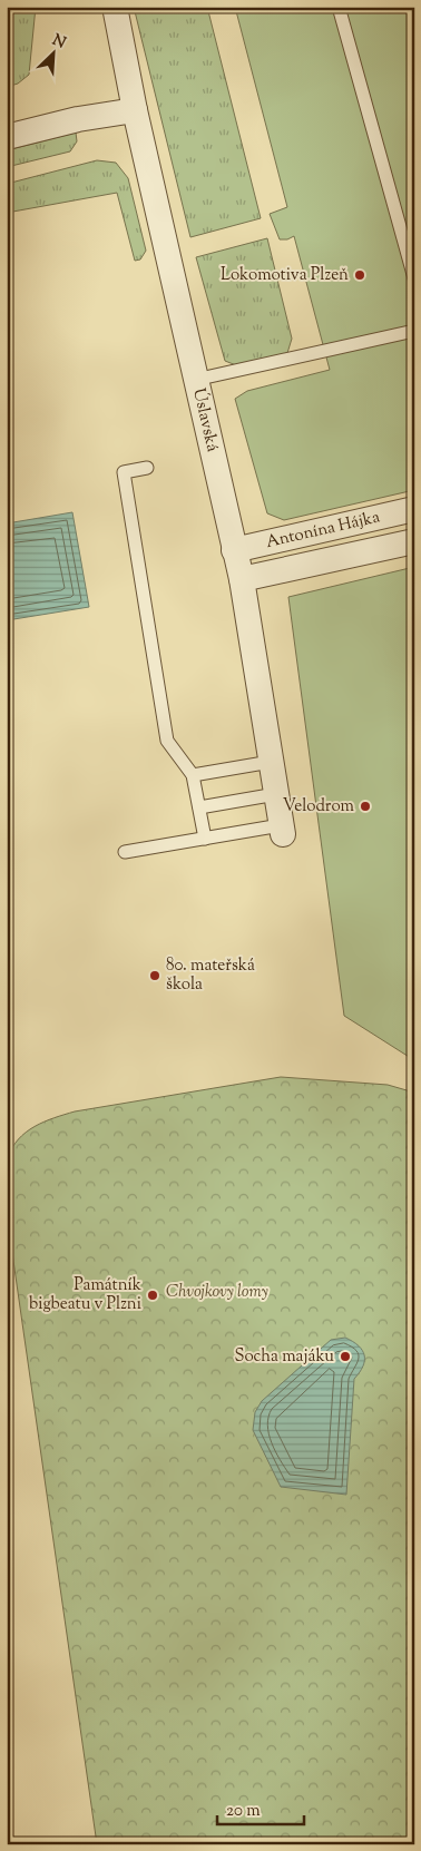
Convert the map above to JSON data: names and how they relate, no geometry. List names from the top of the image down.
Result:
{
  "streets": {
    "street": ["Úslavská", "Antonína Hájka"]
  },
  "crossings": [
    ["Úslavská", "Antonína Hájka"]
  ],
  "parks": ["Chvojkovy lomy"],
  "places": [
    "Lokomotiva Plzeň",
    "Velodrom",
    "80. mateřská škola",
    "Památník bigbeatu v Plzni",
    "Socha majáku"
  ],
  "scale_bar": "20 m",
  "north": "top right"
}
